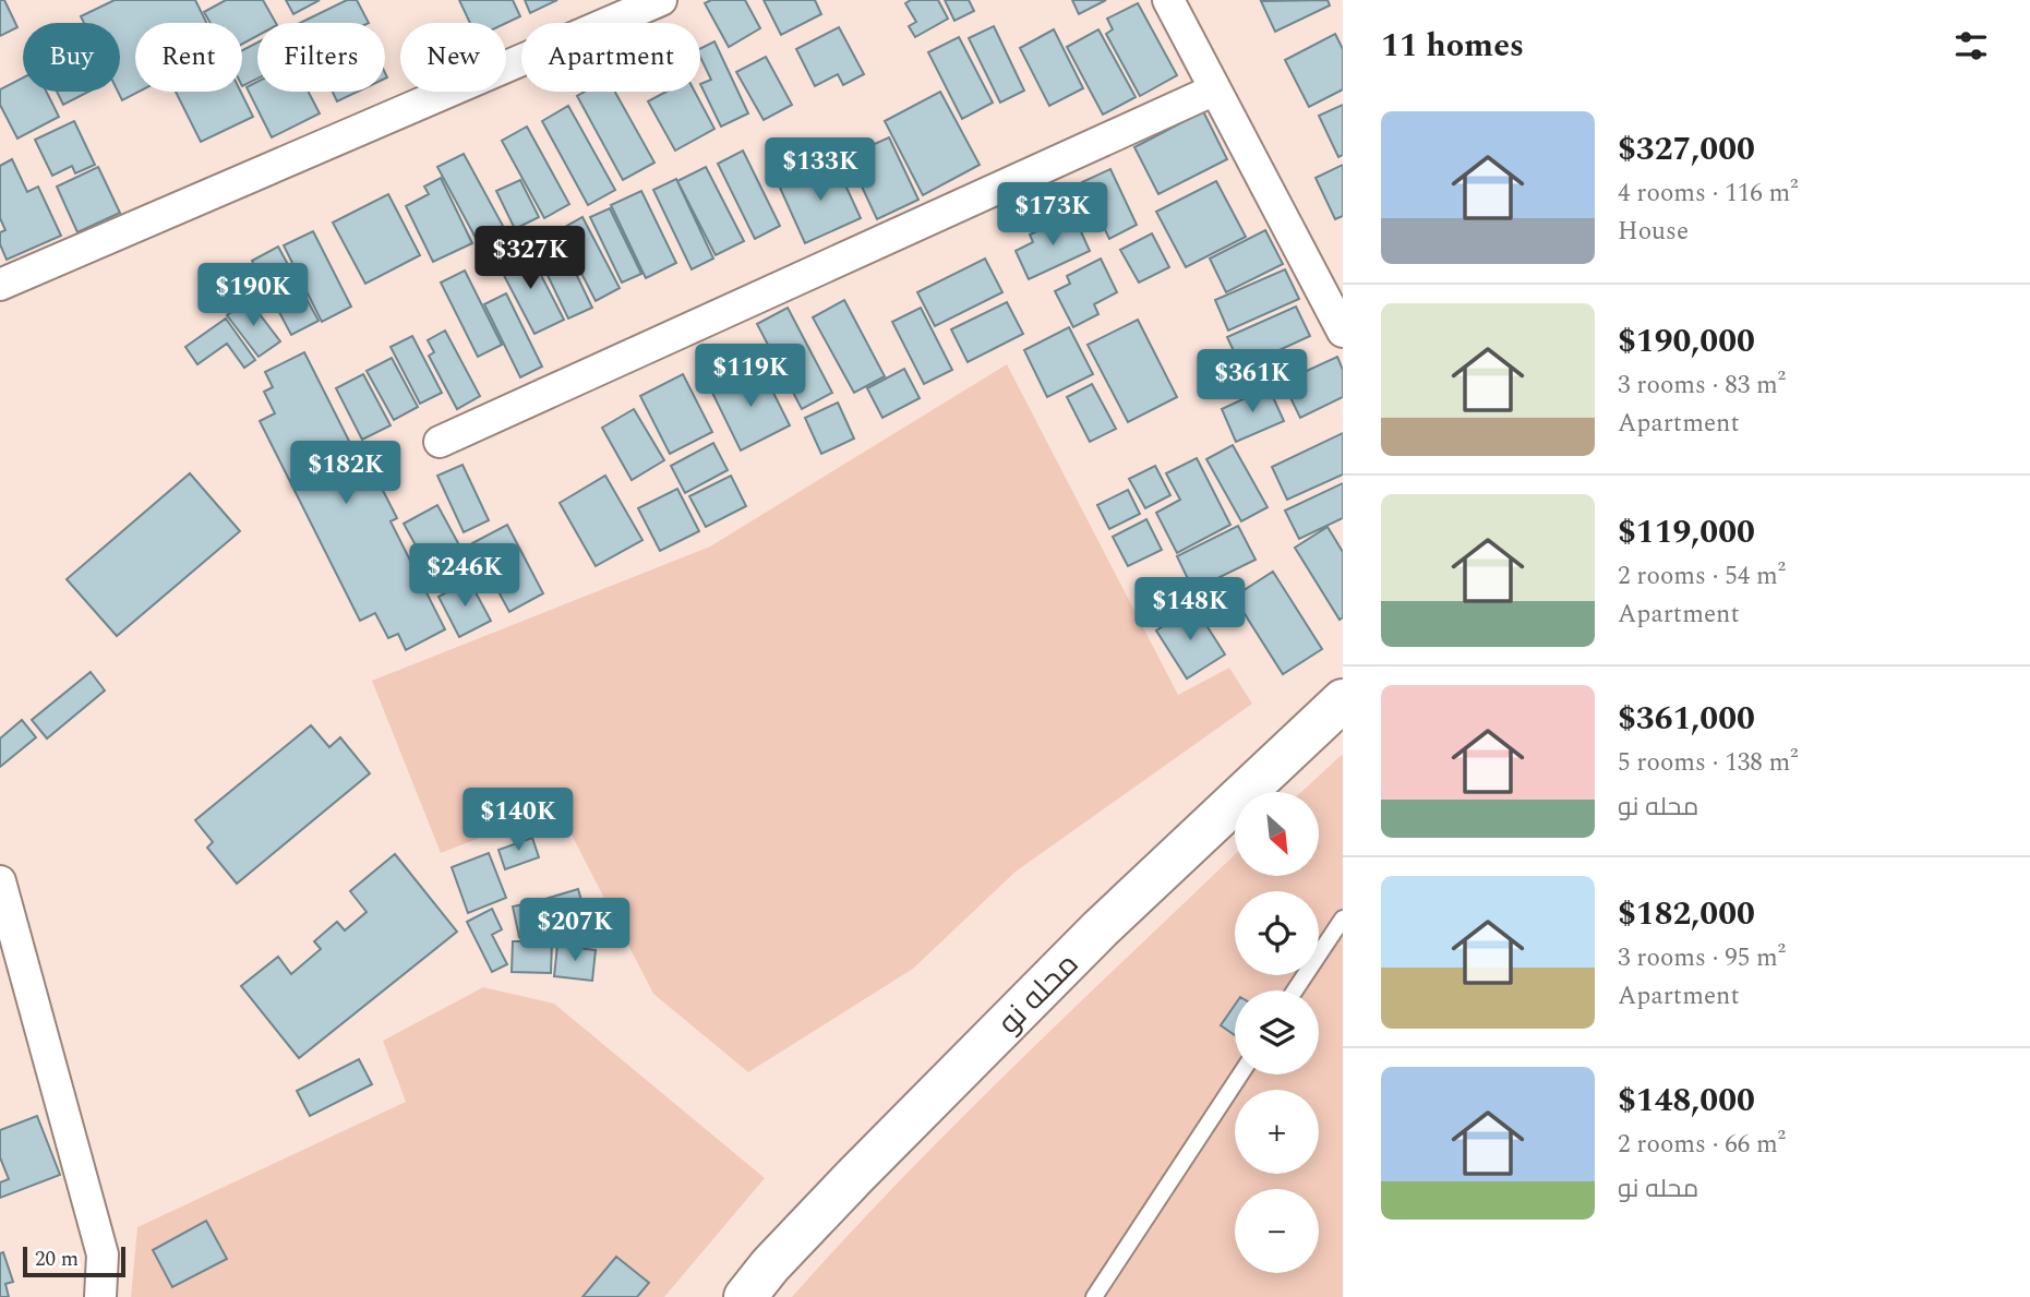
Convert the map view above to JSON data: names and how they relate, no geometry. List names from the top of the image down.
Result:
{
  "streets": {
    "street": ["محله نو"]
  },
  "scale_bar": "20 m",
  "north": "bottom right",
  "page": {
    "heading": "11 homes",
    "chip": [
      "Buy",
      "Rent",
      "Filters",
      "New",
      "Apartment"
    ],
    "list": [
      {
        "name": "$327,000",
        "note": "4 rooms · 116 m² · House"
      },
      {
        "name": "$190,000",
        "note": "3 rooms · 83 m² · Apartment"
      },
      {
        "name": "$119,000",
        "note": "2 rooms · 54 m² · Apartment"
      },
      {
        "name": "$361,000",
        "note": "5 rooms · 138 m² · محله نو"
      },
      {
        "name": "$182,000",
        "note": "3 rooms · 95 m² · Apartment"
      },
      {
        "name": "$148,000",
        "note": "2 rooms · 66 m² · محله نو"
      }
    ],
    "price": [
      "$133K",
      "$173K",
      "$327K",
      "$190K",
      "$119K",
      "$361K",
      "$182K",
      "$246K",
      "$148K",
      "$140K",
      "$207K"
    ],
    "map_buttons": ["+", "−"],
    "scale": "20 m"
  }
}
